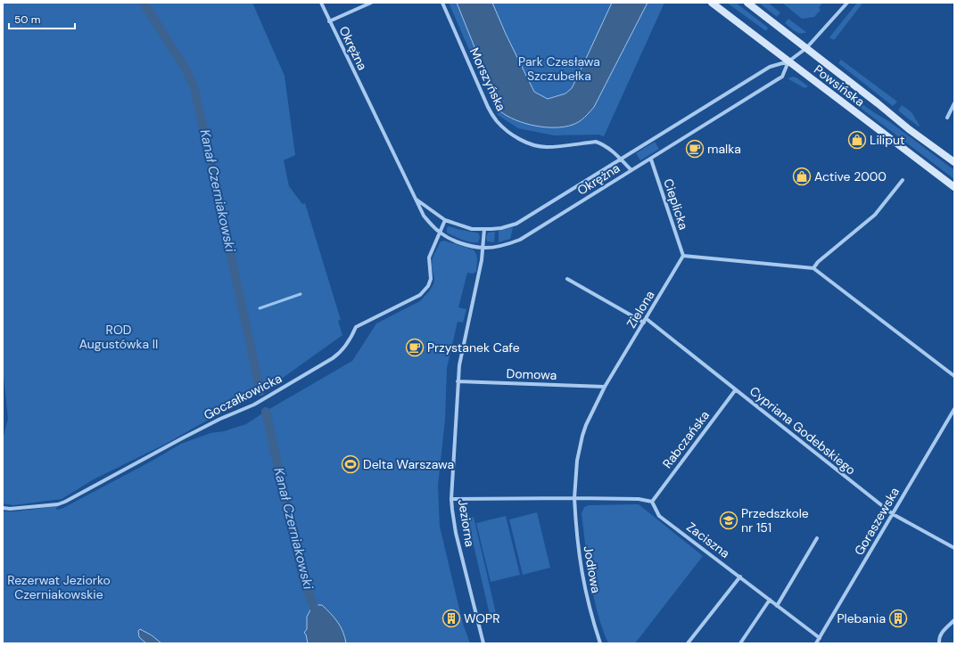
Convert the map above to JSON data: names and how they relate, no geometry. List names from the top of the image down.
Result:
{
  "streets": {
    "main road": ["Powsińska"],
    "street": [
      "Okrężna",
      "Morszyńska",
      "Cieplicka",
      "Zielona",
      "Domowa",
      "Goczałkowicka",
      "Cypriana Godebskiego",
      "Rabczańska",
      "Goraszewska",
      "Jeziorna",
      "Zaciszna",
      "Jodłowa"
    ]
  },
  "crossings": [
    ["Okrężna", "Morszyńska"],
    ["Okrężna", "Powsińska"],
    ["Okrężna", "Cieplicka"],
    ["Okrężna", "Goczałkowicka"],
    ["Okrężna", "Jeziorna"],
    ["Cieplicka", "Zielona"],
    ["Zielona", "Domowa"],
    ["Zielona", "Cypriana Godebskiego"],
    ["Zielona", "Jodłowa"],
    ["Domowa", "Jeziorna"],
    ["Cypriana Godebskiego", "Rabczańska"],
    ["Cypriana Godebskiego", "Goraszewska"],
    ["Rabczańska", "Zaciszna"],
    ["Goraszewska", "Zaciszna"]
  ],
  "water": ["Kanał Czerniakowski"],
  "parks": ["Park Czesława Szczubełka", "ROD Augustówka II", "Rezerwat Jeziorko Czerniakowskie"],
  "places": {
    "shop": ["Liliput", "Active 2000"],
    "cafe": ["malka", "Przystanek Cafe"],
    "sports": ["Delta Warszawa"],
    "school or university": ["Przedszkole nr 151"],
    "building": ["WOPR", "Plebania"]
  },
  "scale_bar": "50 m"
}
